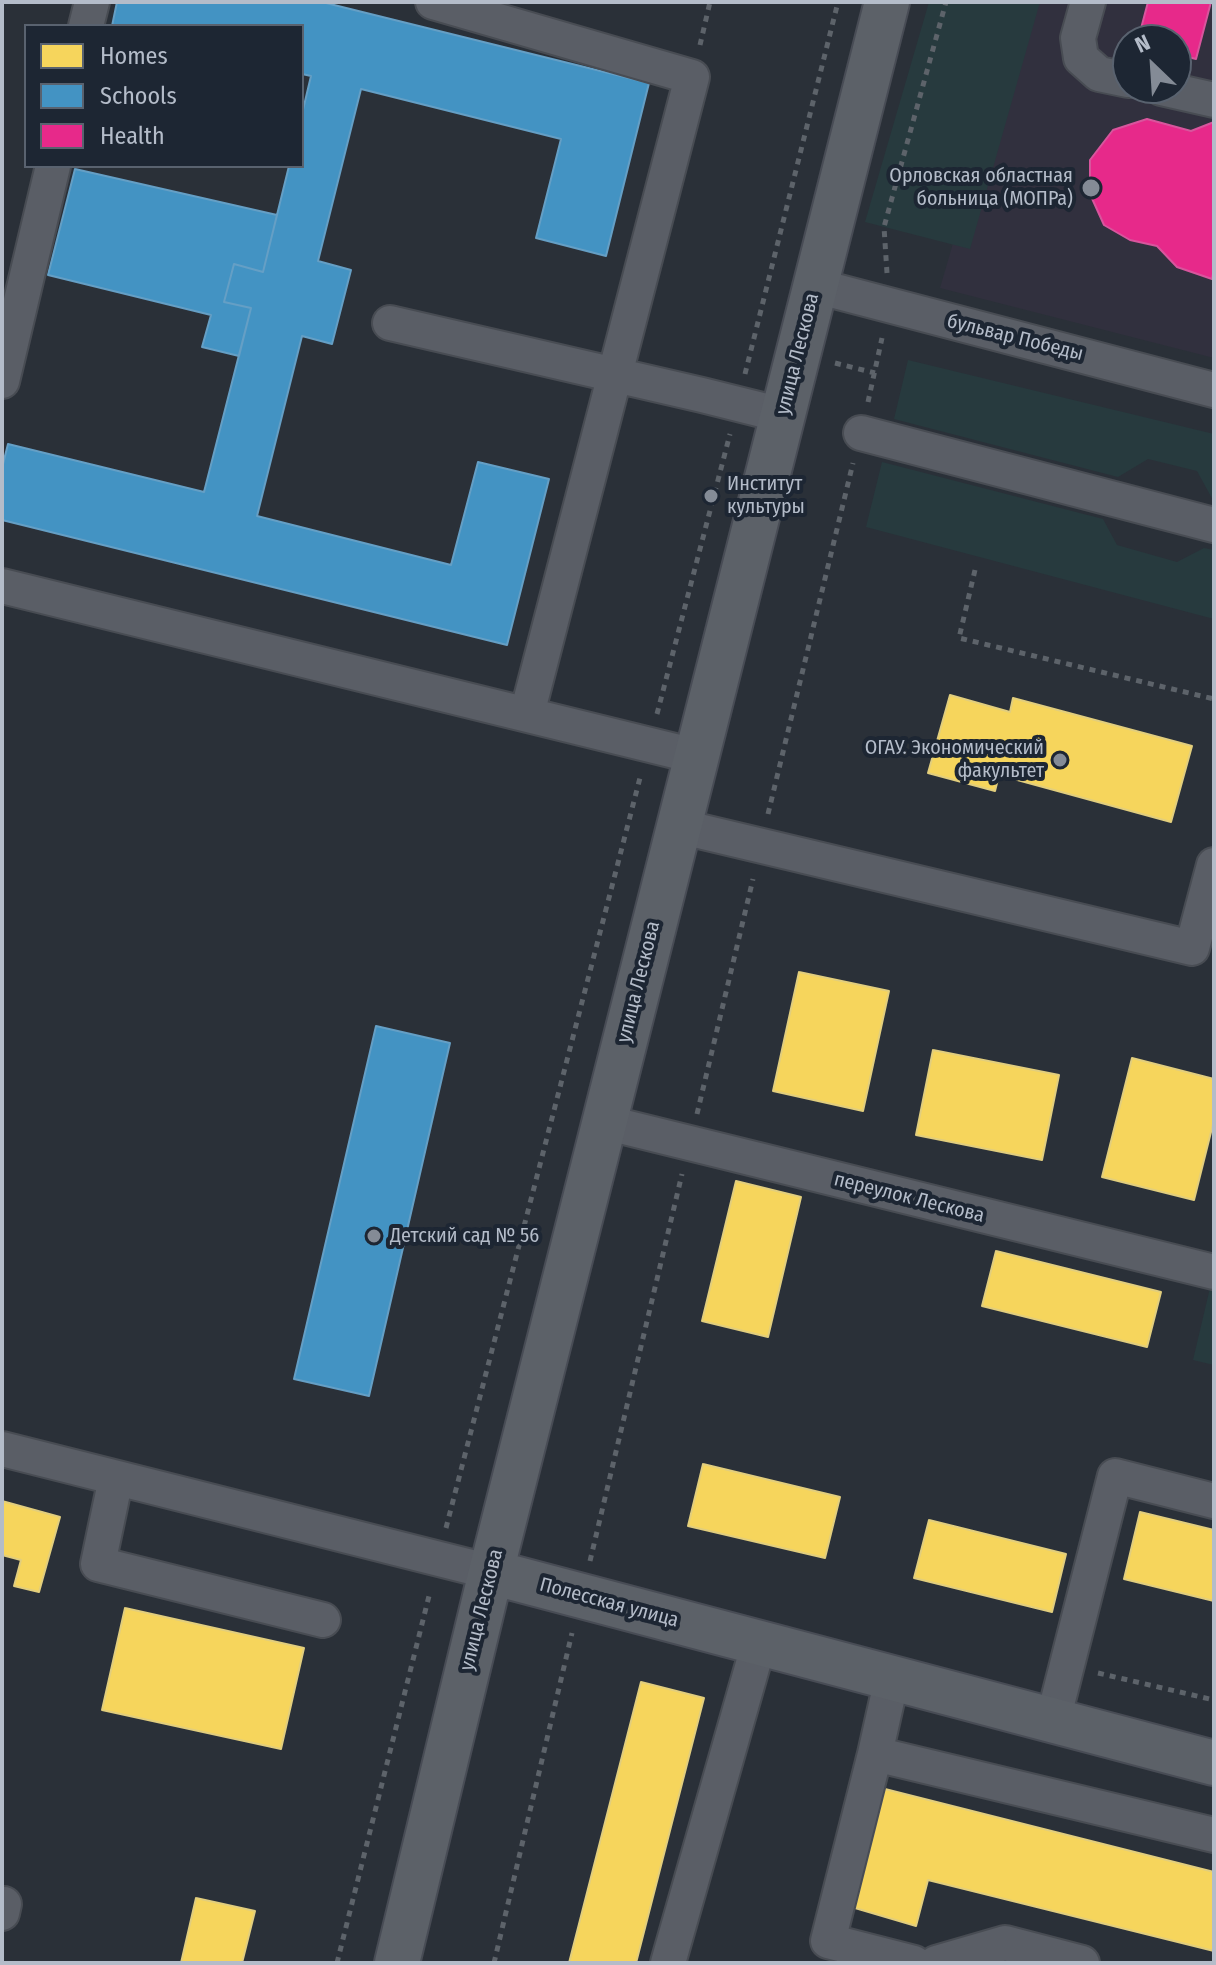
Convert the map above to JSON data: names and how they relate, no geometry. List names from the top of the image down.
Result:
{
  "streets": {
    "main road": ["улица Лескова", "Полесская улица"],
    "street": ["бульвар Победы", "переулок Лескова"]
  },
  "crossings": [
    ["бульвар Победы", "улица Лескова"],
    ["улица Лескова", "переулок Лескова"],
    ["улица Лескова", "Полесская улица"]
  ],
  "places": [
    "Орловская областная больница (МОПРа)",
    "Институт культуры",
    "ОГАУ. Экономический факультет",
    "Детский сад № 56"
  ],
  "legend": ["Homes", "Schools", "Health"],
  "north": "top left"
}
